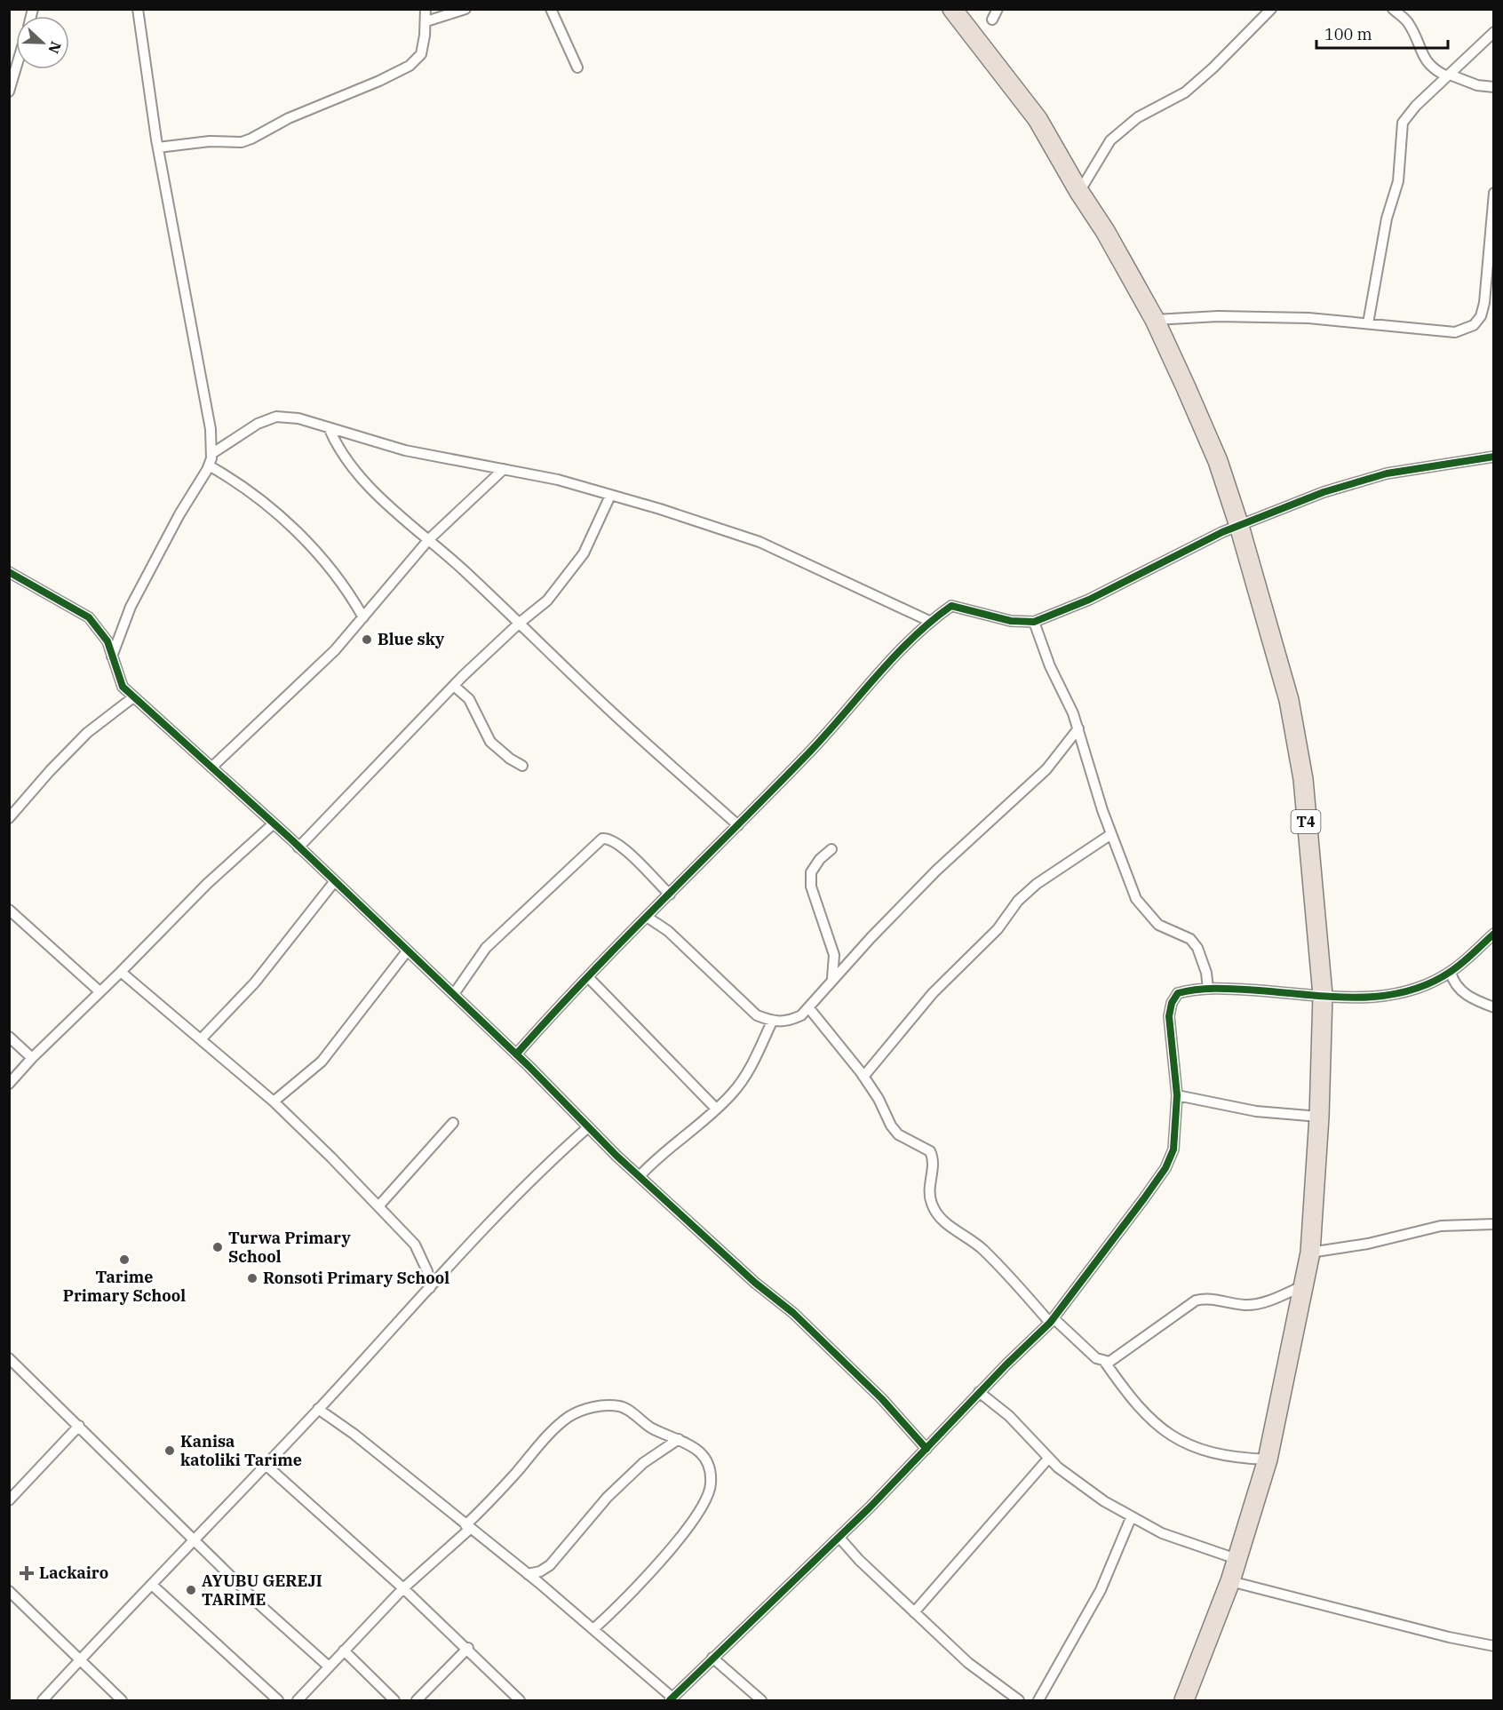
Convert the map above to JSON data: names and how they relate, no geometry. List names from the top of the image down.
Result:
{
  "streets": {
    "highway": ["T4"]
  },
  "places": {
    "other": [
      "Blue sky",
      "Turwa Primary School",
      "Tarime Primary School",
      "Ronsoti Primary School",
      "Kanisa katoliki Tarime",
      "AYUBU GEREJI TARIME"
    ],
    "health": ["Lackairo"]
  },
  "scale_bar": "100 m",
  "north": "right"
}
